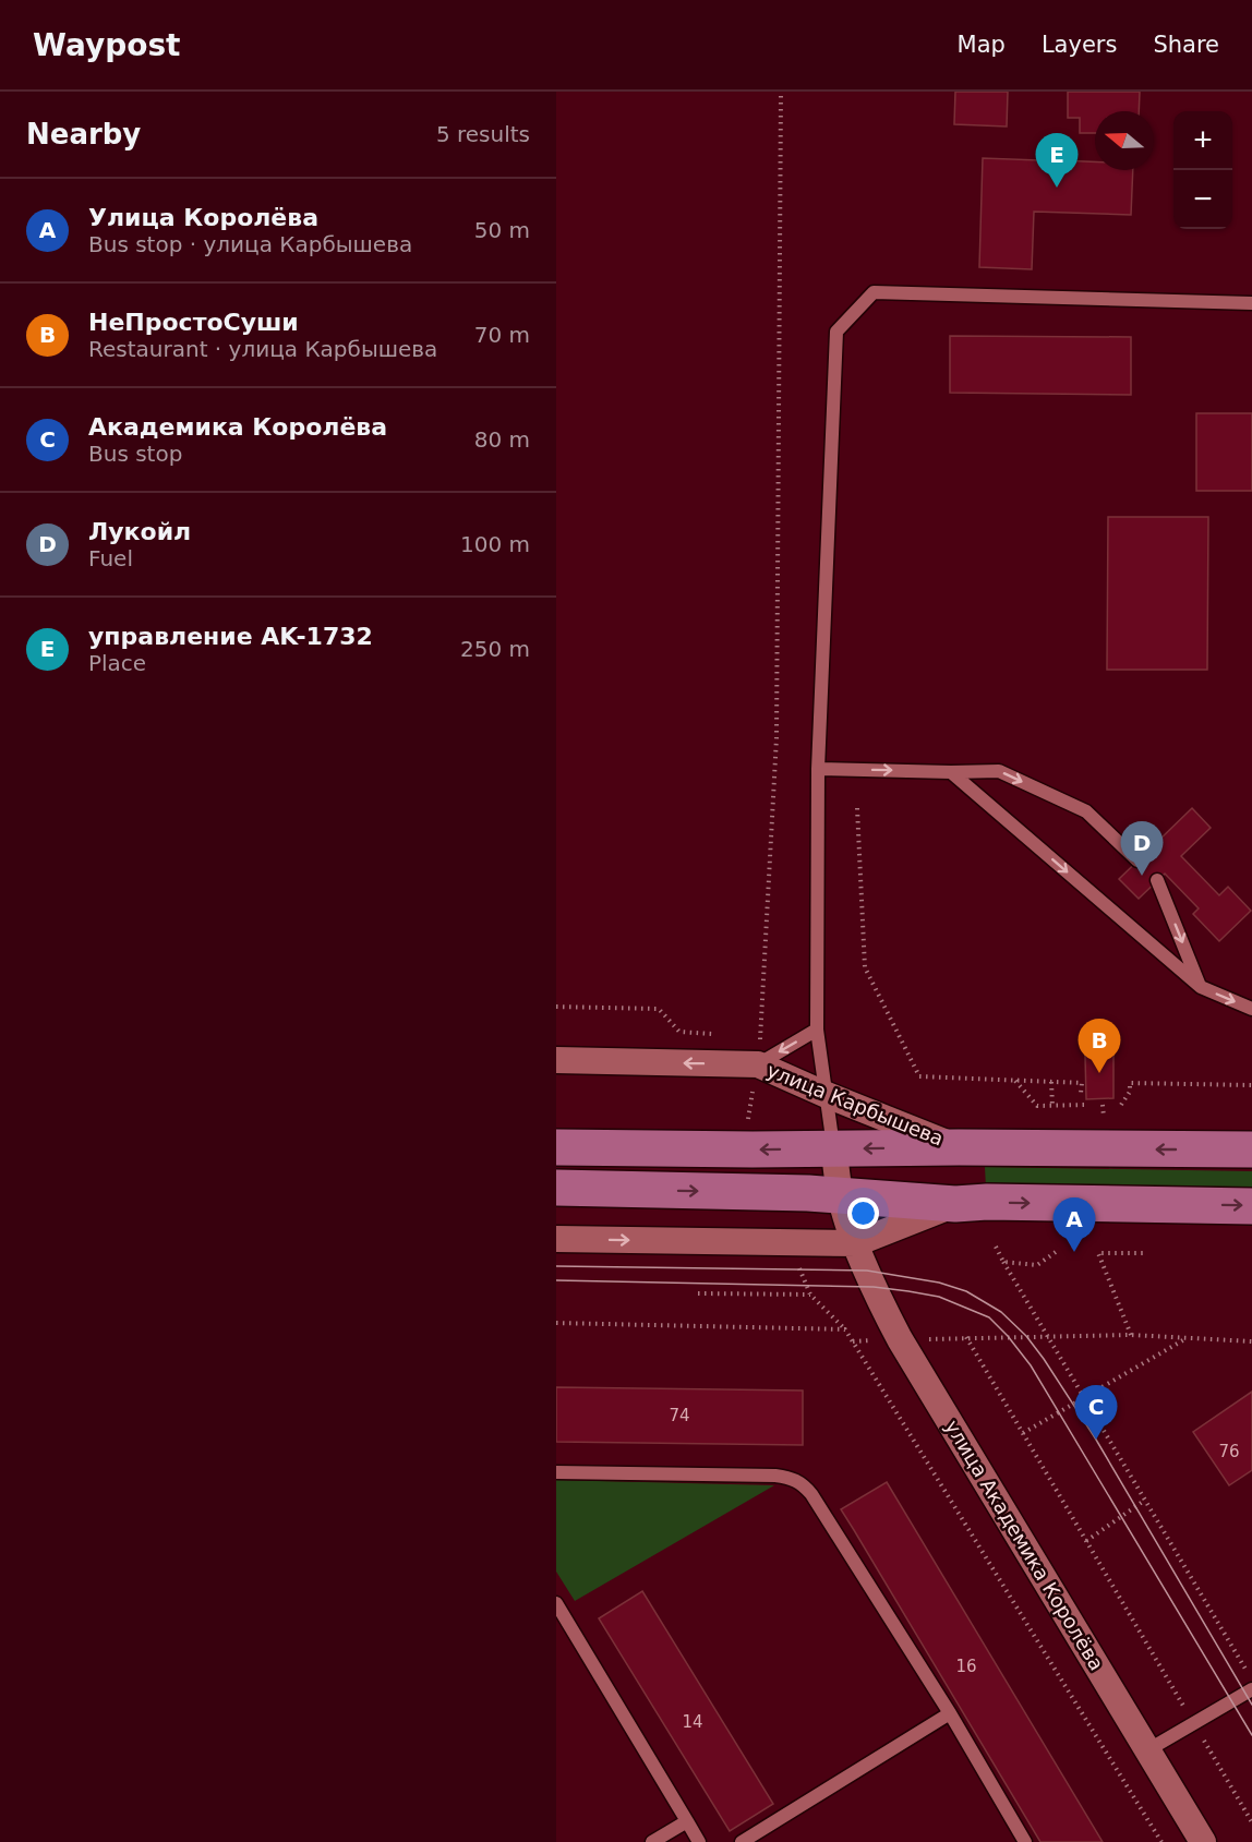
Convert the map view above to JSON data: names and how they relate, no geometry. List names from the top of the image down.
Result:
{
  "streets": {
    "street": ["улица Карбышева", "улица Академика Королёва"]
  },
  "crossings": [
    ["улица Карбышева", "улица Академика Королёва"]
  ],
  "house_numbers": [
    "74",
    "76",
    "16",
    "14"
  ],
  "north": "left",
  "page": {
    "header": "Waypost",
    "nav": ["Map", "Layers", "Share"],
    "heading": ["Nearby", "5 results"],
    "map_buttons": ["+", "−"],
    "pins": [
      "E",
      "D",
      "B",
      "A",
      "C"
    ],
    "list": [
      {
        "mark": "A",
        "name": "Улица Королёва",
        "note": "Bus stop · улица Карбышева",
        "value": "50 m"
      },
      {
        "mark": "B",
        "name": "НеПростоСуши",
        "note": "Restaurant · улица Карбышева",
        "value": "70 m"
      },
      {
        "mark": "C",
        "name": "Академика Королёва",
        "note": "Bus stop",
        "value": "80 m"
      },
      {
        "mark": "D",
        "name": "Лукойл",
        "note": "Fuel",
        "value": "100 m"
      },
      {
        "mark": "E",
        "name": "управление AK-1732",
        "note": "Place",
        "value": "250 m"
      }
    ]
  }
}
